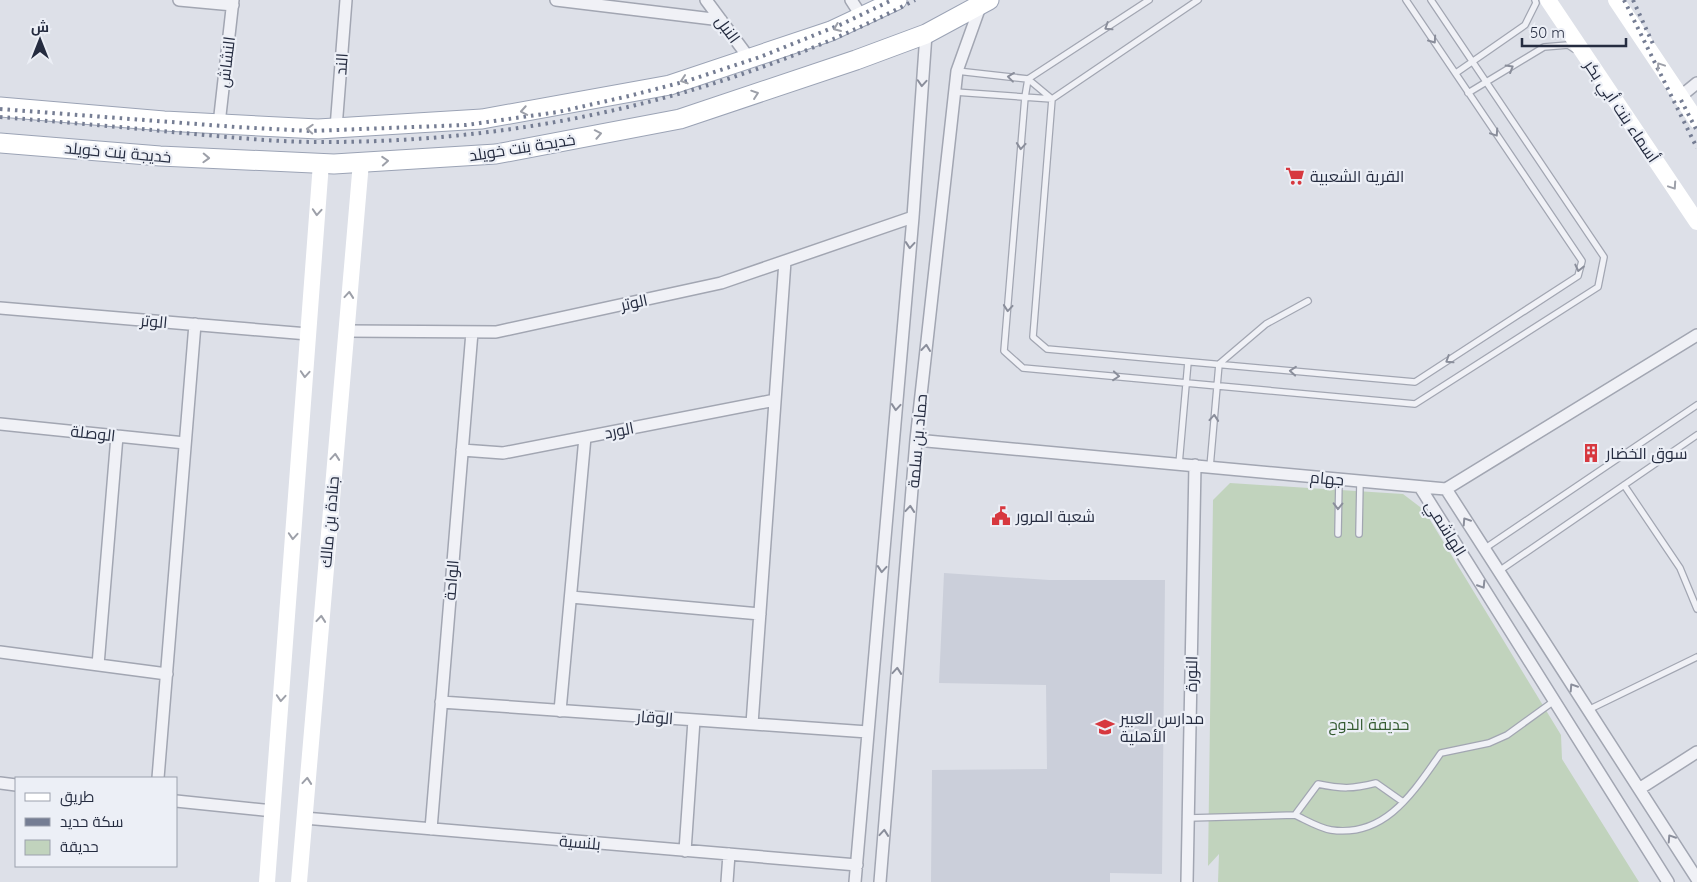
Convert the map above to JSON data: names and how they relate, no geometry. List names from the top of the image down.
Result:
{
  "streets": {
    "main road": ["خديجة بنت خويلد"],
    "street": [
      "النبل",
      "النشاش",
      "الند",
      "أسماء بنت أبي بكر",
      "الوتر",
      "الورد",
      "الوصلة",
      "حماد بن سلمة",
      "جهام",
      "جنادة بن مالك",
      "الهاشمي",
      "الواحة",
      "النورة",
      "الوقار",
      "بلنسية"
    ]
  },
  "crossings": [
    ["النبل", "خديجة بنت خويلد"],
    ["النشاش", "خديجة بنت خويلد"],
    ["الند", "خديجة بنت خويلد"],
    ["خديجة بنت خويلد", "حماد بن سلمة"],
    ["خديجة بنت خويلد", "جنادة بن مالك"],
    ["الوتر", "حماد بن سلمة"],
    ["الوتر", "جنادة بن مالك"],
    ["الوتر", "الواحة"],
    ["الورد", "الواحة"],
    ["حماد بن سلمة", "جهام"],
    ["حماد بن سلمة", "الوقار"],
    ["حماد بن سلمة", "بلنسية"],
    ["جهام", "الهاشمي"],
    ["جهام", "النورة"],
    ["جنادة بن مالك", "بلنسية"],
    ["الواحة", "الوقار"],
    ["الواحة", "بلنسية"]
  ],
  "parks": ["حديقة الدوح"],
  "places": {
    "supermarket": ["القرية الشعبية"],
    "building": ["سوق الخضار"],
    "public building": ["شعبة المرور"],
    "school or university": ["مدارس العبير الأهلية"]
  },
  "legend": ["طريق", "سكة حديد", "حديقة"],
  "scale_bar": "50 m",
  "north": "top"
}
